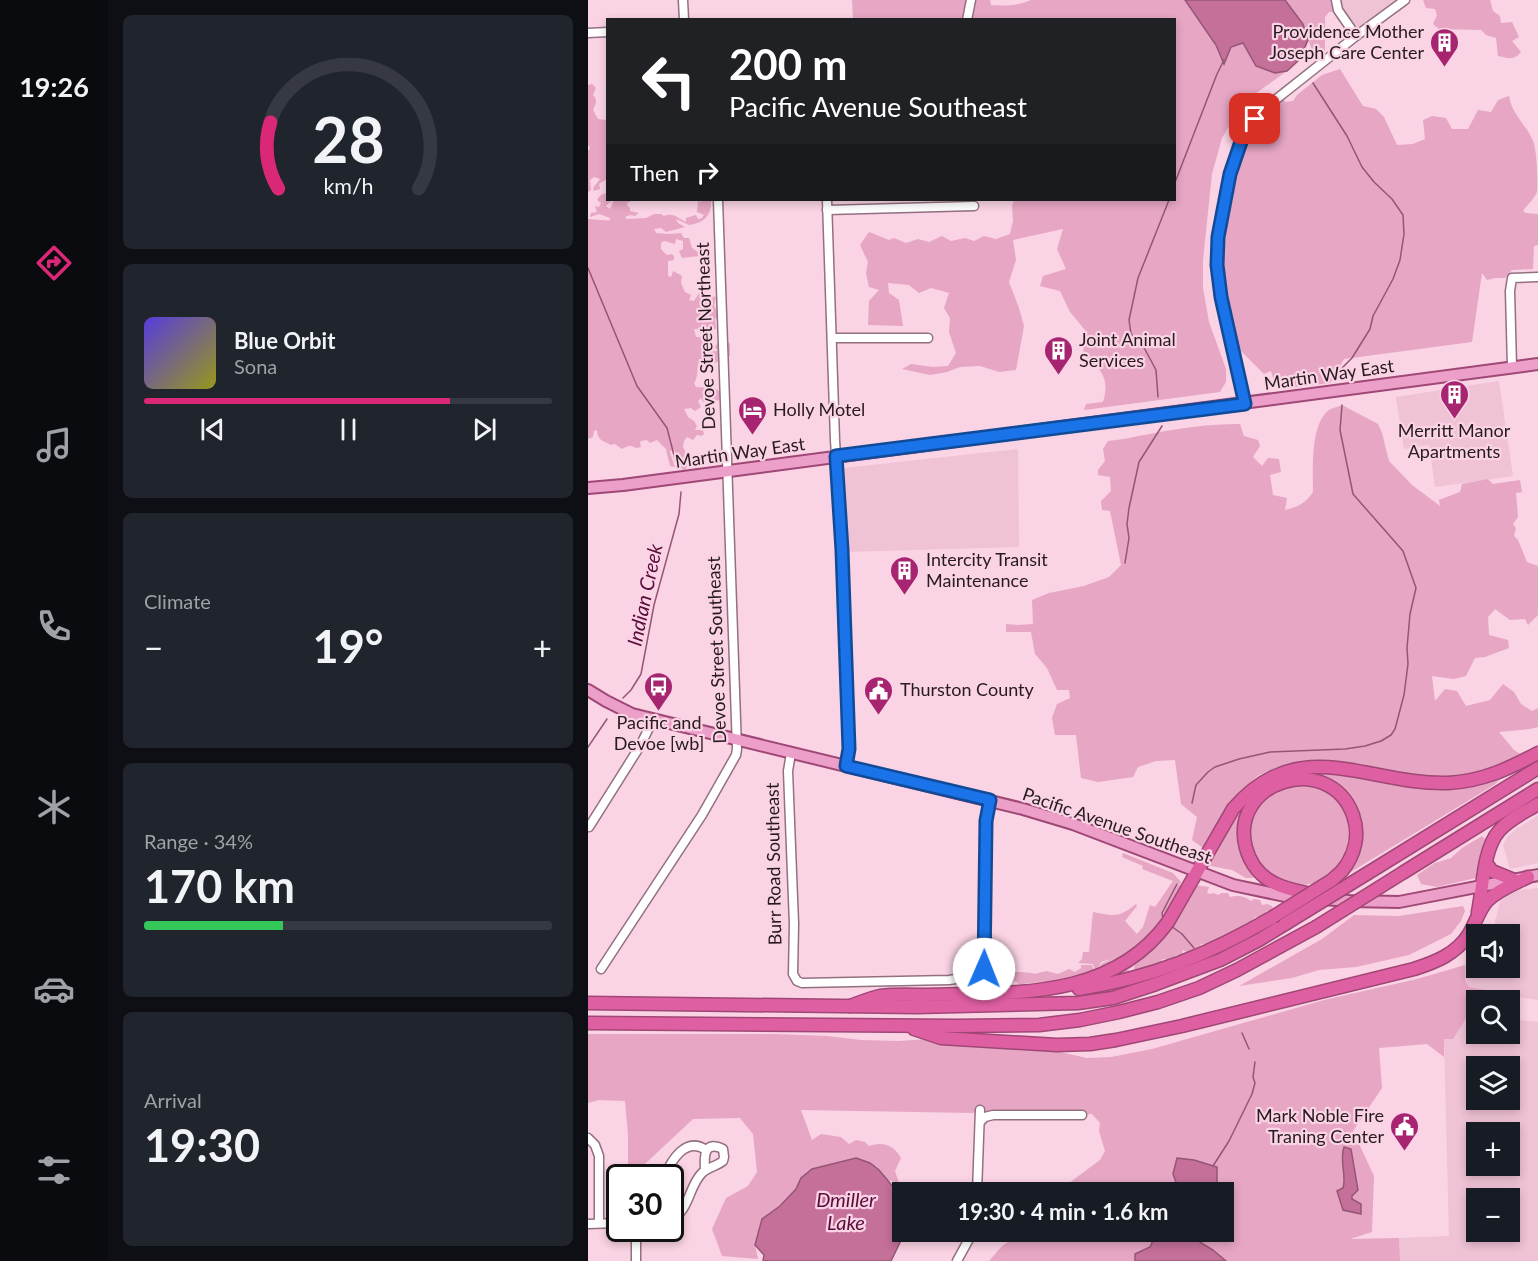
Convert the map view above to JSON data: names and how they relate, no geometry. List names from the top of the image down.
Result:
{
  "streets": {
    "main road": ["Martin Way East", "Pacific Avenue Southeast"],
    "street": ["Devoe Street Northeast", "Devoe Street Southeast", "Burr Road Southeast"]
  },
  "crossings": [
    ["Devoe Street Northeast", "Martin Way East"],
    ["Devoe Street Northeast", "Devoe Street Southeast"],
    ["Martin Way East", "Devoe Street Southeast"],
    ["Devoe Street Southeast", "Pacific Avenue Southeast"],
    ["Pacific Avenue Southeast", "Burr Road Southeast"]
  ],
  "water": ["Indian Creek", "Dmiller Lake"],
  "places": {
    "building": [
      "Providence Mother Joseph Care Center",
      "Joint Animal Services",
      "Merritt Manor Apartments",
      "Intercity Transit Maintenance"
    ],
    "hotel": ["Holly Motel"],
    "bus stop": ["Pacific and Devoe [wb]"],
    "public building": ["Thurston County", "Mark Noble Fire Traning Center"]
  },
  "page": {
    "tabs": "19:26",
    "turn": ["200 m", "Pacific Avenue Southeast"],
    "then": "Then",
    "song": ["Blue Orbit", "Sona"],
    "tile": [
      "Climate",
      ["Range · 34%", "170 km"],
      ["Arrival", "19:30"]
    ],
    "heat": ["−", "19°", "+"],
    "map_buttons": ["+", "−"],
    "limit": "30",
    "trip": "19:30 · 4 min · 1.6 km",
    "gauge": ["28", "km/h"]
  }
}
